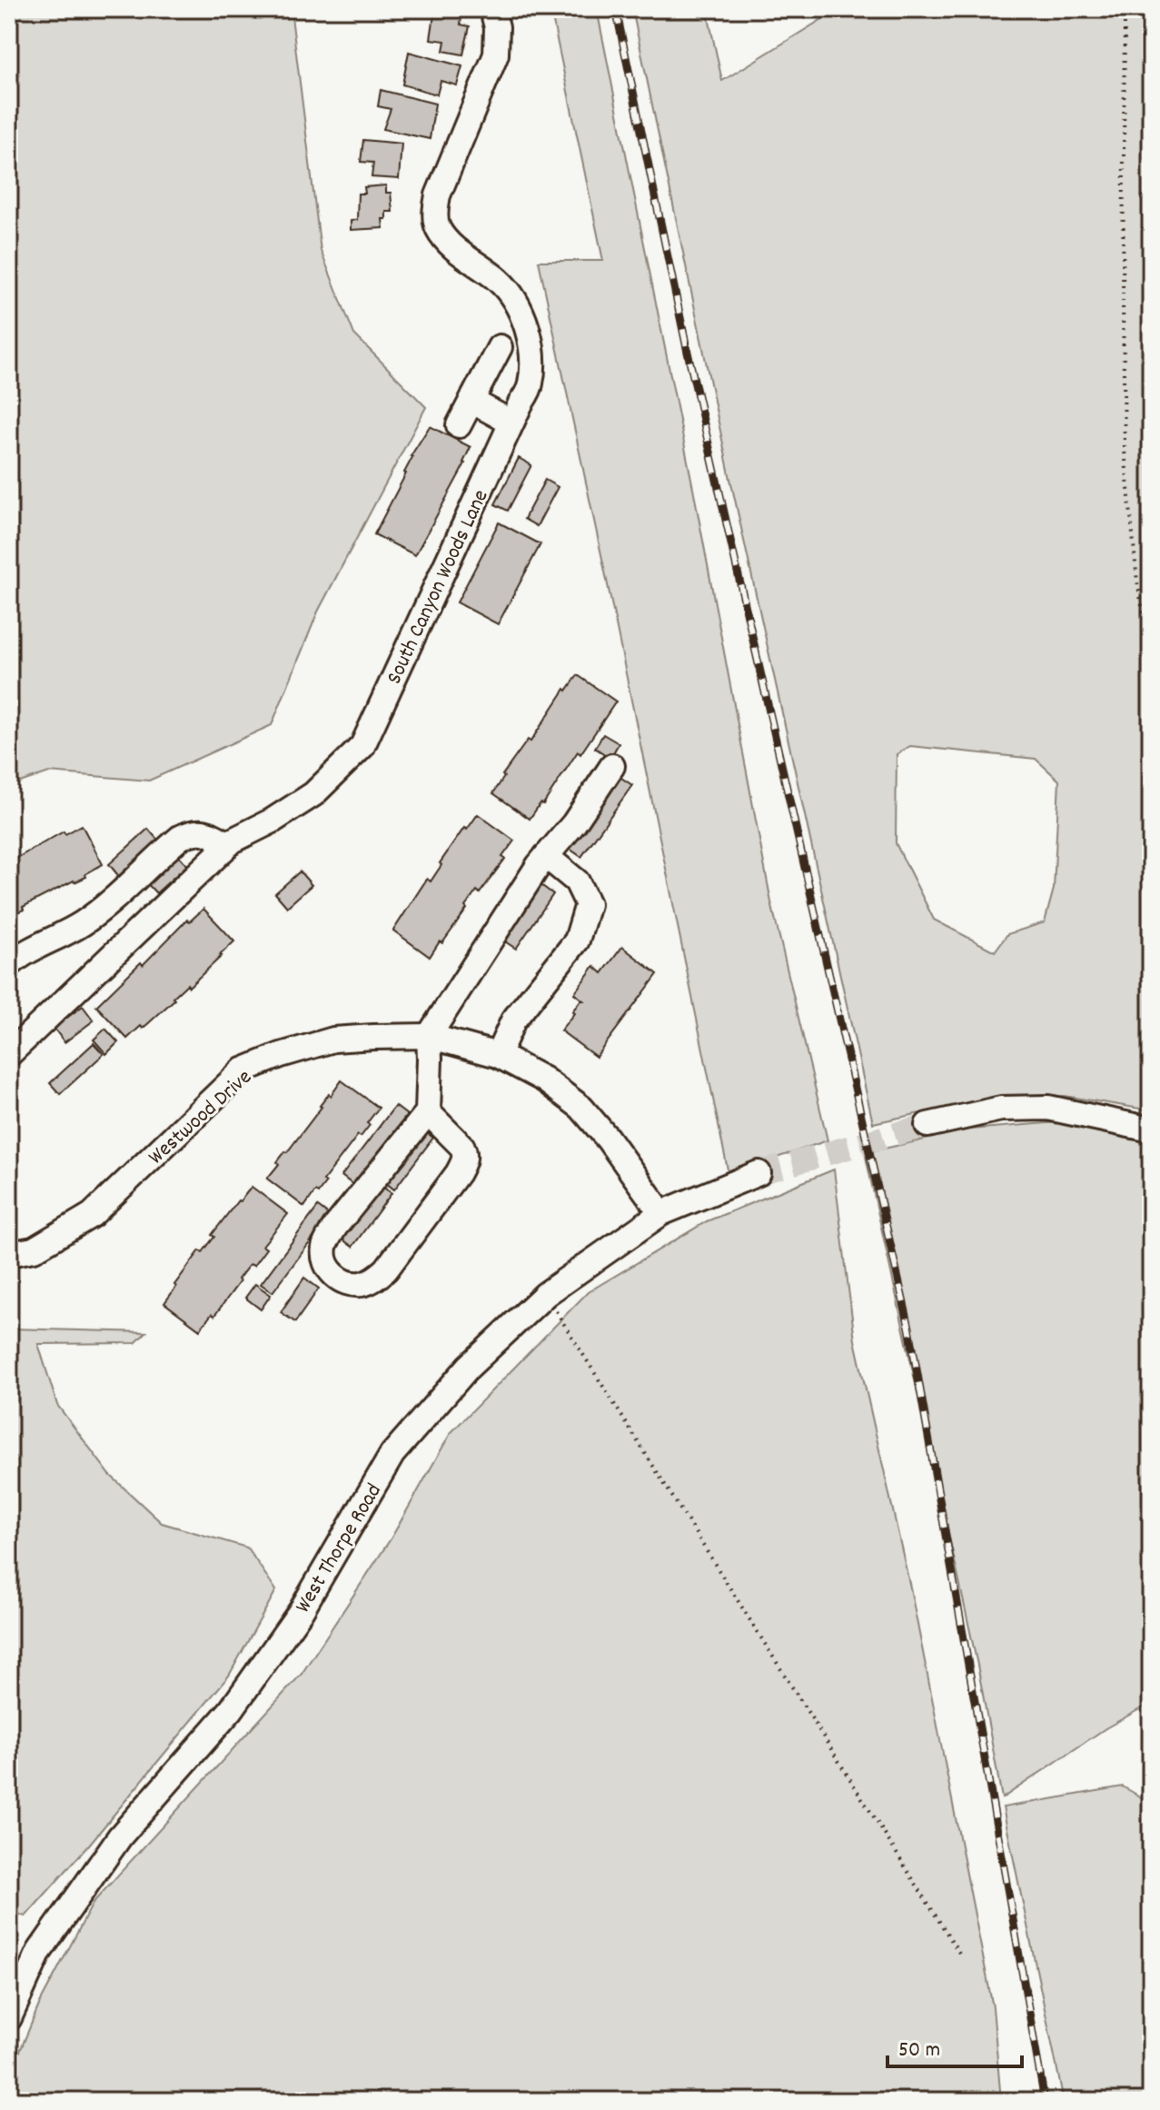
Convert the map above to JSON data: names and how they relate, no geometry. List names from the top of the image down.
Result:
{
  "streets": {
    "street": ["South Canyon Woods Lane", "Westwood Drive", "West Thorpe Road"]
  },
  "crossings": [
    ["Westwood Drive", "West Thorpe Road"]
  ],
  "scale_bar": "50 m"
}
